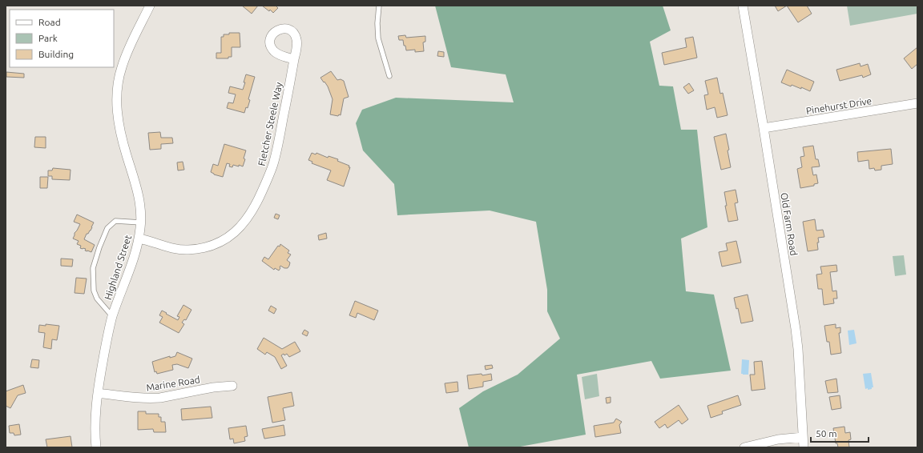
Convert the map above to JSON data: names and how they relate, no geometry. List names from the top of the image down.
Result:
{
  "streets": {
    "street": [
      "Pinehurst Drive",
      "Fletcher Steele Way",
      "Old Farm Road",
      "Highland Street",
      "Marine Road"
    ]
  },
  "crossings": [
    ["Pinehurst Drive", "Old Farm Road"],
    ["Fletcher Steele Way", "Highland Street"],
    ["Highland Street", "Marine Road"]
  ],
  "legend": ["Road", "Park", "Building"],
  "scale_bar": "50 m"
}
